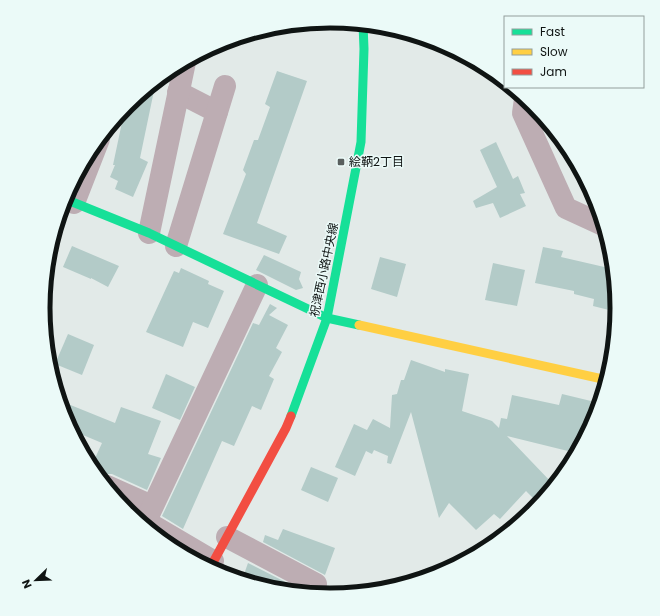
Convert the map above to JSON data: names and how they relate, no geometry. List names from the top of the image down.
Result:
{
  "streets": {
    "street": ["祝津西小路中央線"]
  },
  "places": {
    "transit": ["絵鞆2丁目"]
  },
  "legend": ["Fast", "Slow", "Jam"],
  "north": "bottom left"
}
